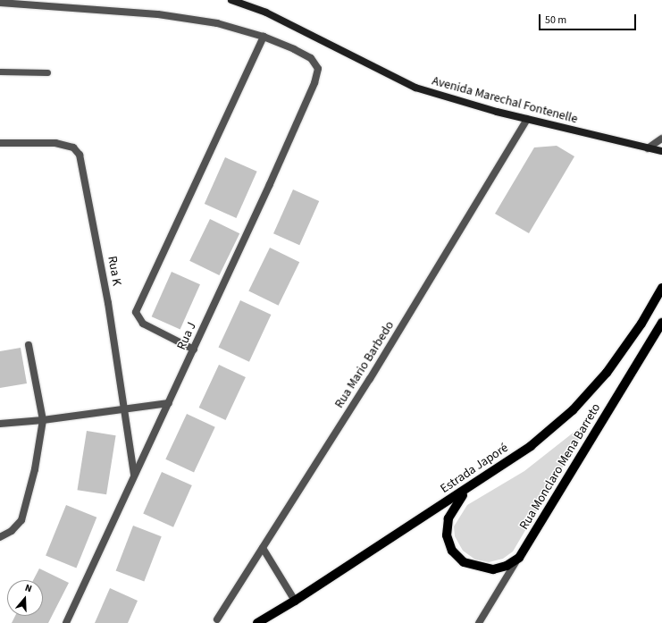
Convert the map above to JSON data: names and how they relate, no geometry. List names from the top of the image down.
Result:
{
  "streets": {
    "main road": ["Avenida Marechal Fontenelle", "Rua Monclaro Mena Barreto", "Estrada Japoré"],
    "street": ["Rua K", "Rua J", "Rua Mario Barbedo"]
  },
  "crossings": [
    ["Avenida Marechal Fontenelle", "Rua Mario Barbedo"],
    ["Rua K", "Rua J"]
  ],
  "scale_bar": "50 m",
  "north": "top"
}
